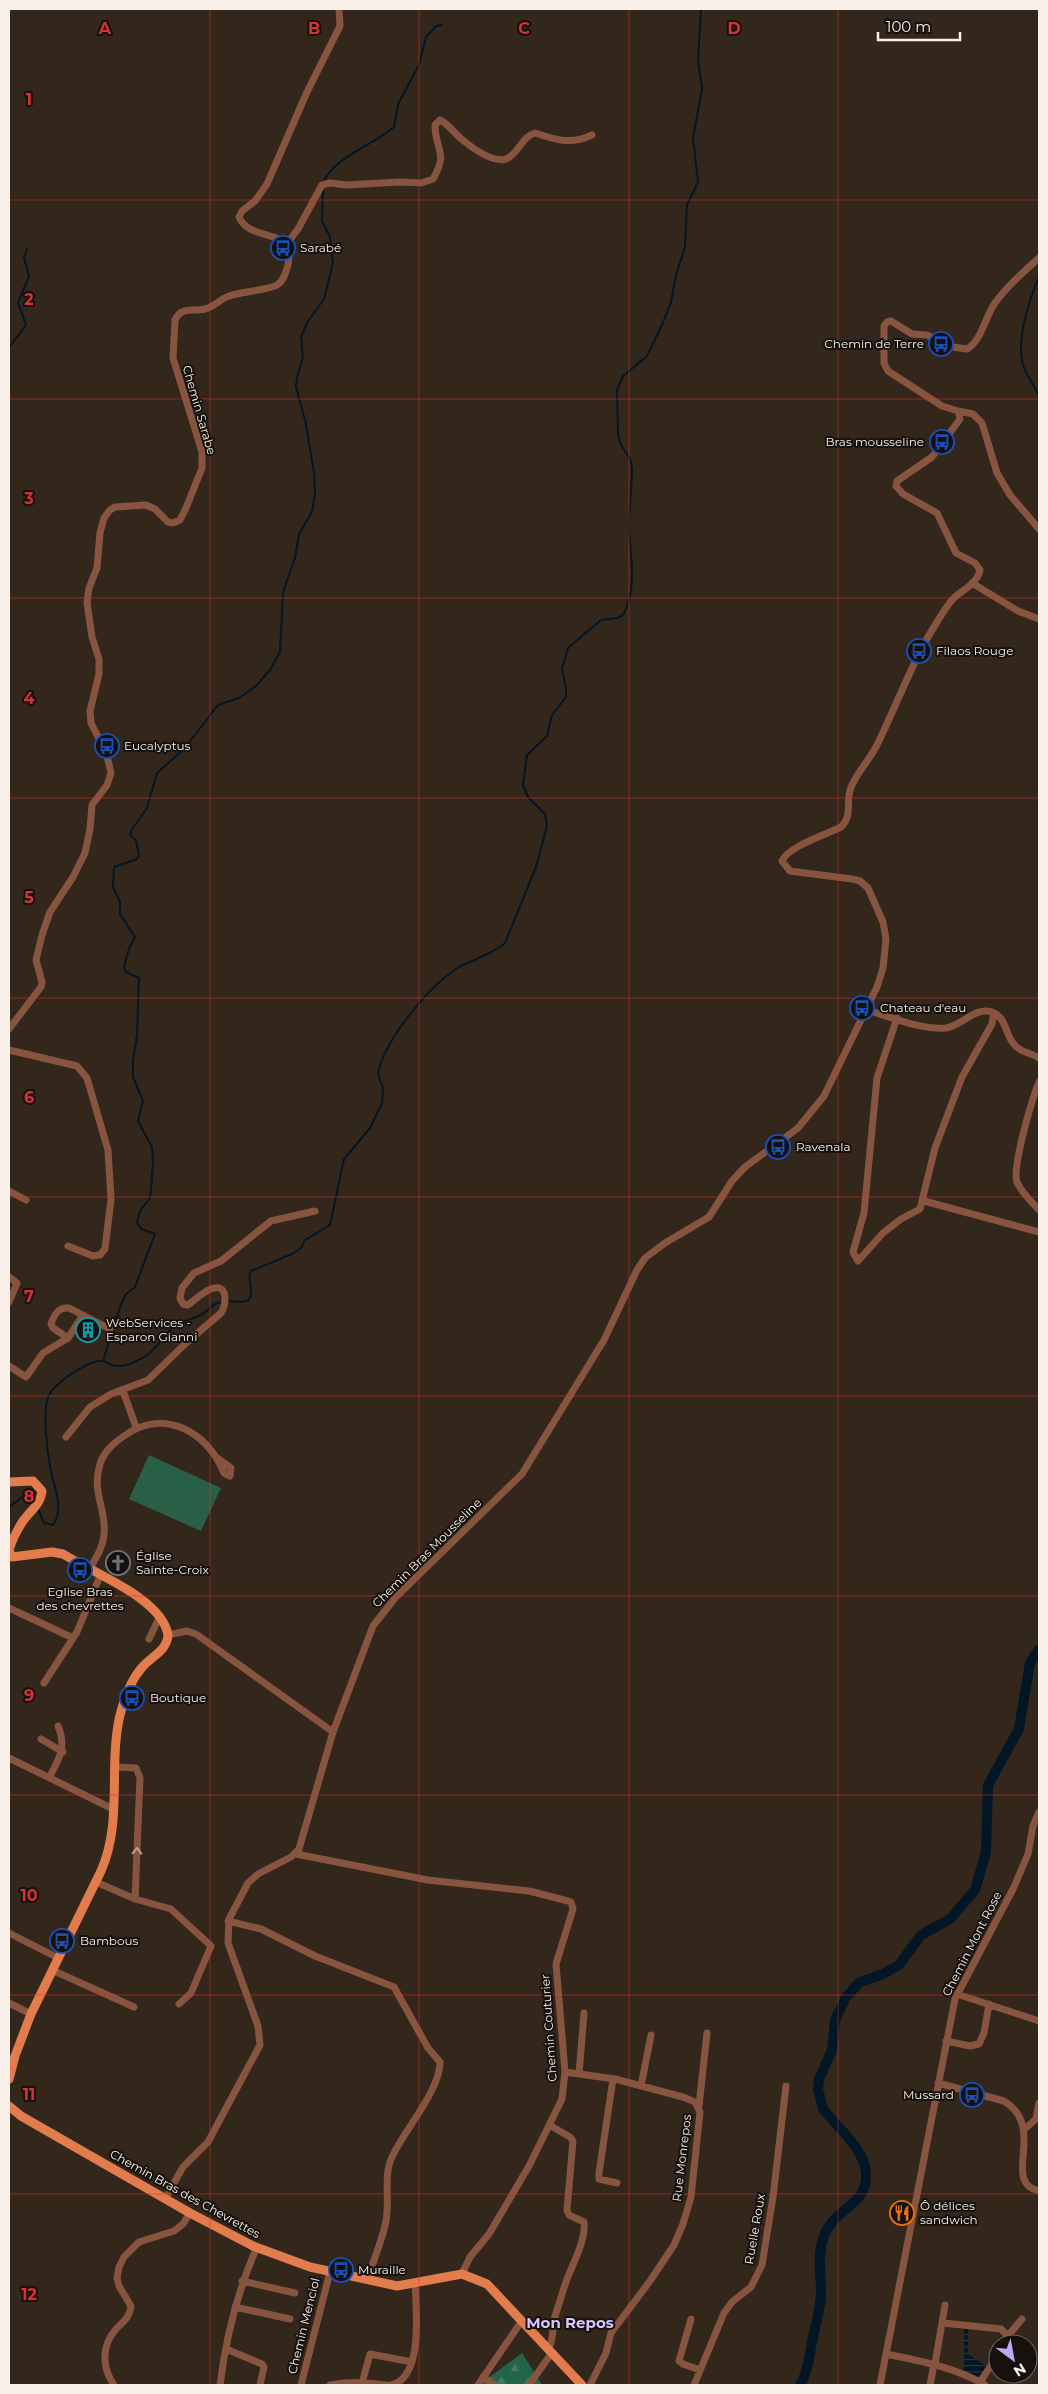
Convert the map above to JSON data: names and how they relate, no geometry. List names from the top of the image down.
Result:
{
  "streets": {
    "main road": ["Chemin Bras des Chevrettes"],
    "street": [
      "Chemin Sarabe",
      "Chemin Bras Mousseline",
      "Chemin Mont Rose",
      "Chemin Couturier",
      "Rue Monrepos",
      "Ruelle Roux",
      "Chemin Menciol"
    ]
  },
  "crossings": [
    ["Chemin Bras Mousseline", "Chemin Couturier"],
    ["Chemin Couturier", "Rue Monrepos"],
    ["Chemin Couturier", "Chemin Bras des Chevrettes"],
    ["Chemin Bras des Chevrettes", "Chemin Menciol"]
  ],
  "districts": ["Mon Repos"],
  "places": {
    "bus stop": [
      "Sarabé",
      "Chemin de Terre",
      "Bras mousseline",
      "Filaos Rouge",
      "Eucalyptus",
      "Chateau d'eau",
      "Ravenala",
      "Eglise Bras des chevrettes",
      "Boutique",
      "Bambous",
      "Mussard",
      "Muraille"
    ],
    "building": ["WebServices - Esparon Gianni"],
    "church": ["Église Sainte-Croix"],
    "restaurant": ["Ô délices sandwich"]
  },
  "scale_bar": "100 m",
  "north": "bottom right",
  "grid": {
    "columns": [
      "A",
      "B",
      "C",
      "D"
    ],
    "rows": [
      "1",
      "2",
      "3",
      "4",
      "5",
      "6",
      "7",
      "8",
      "9",
      "10",
      "11",
      "12"
    ]
  }
}
